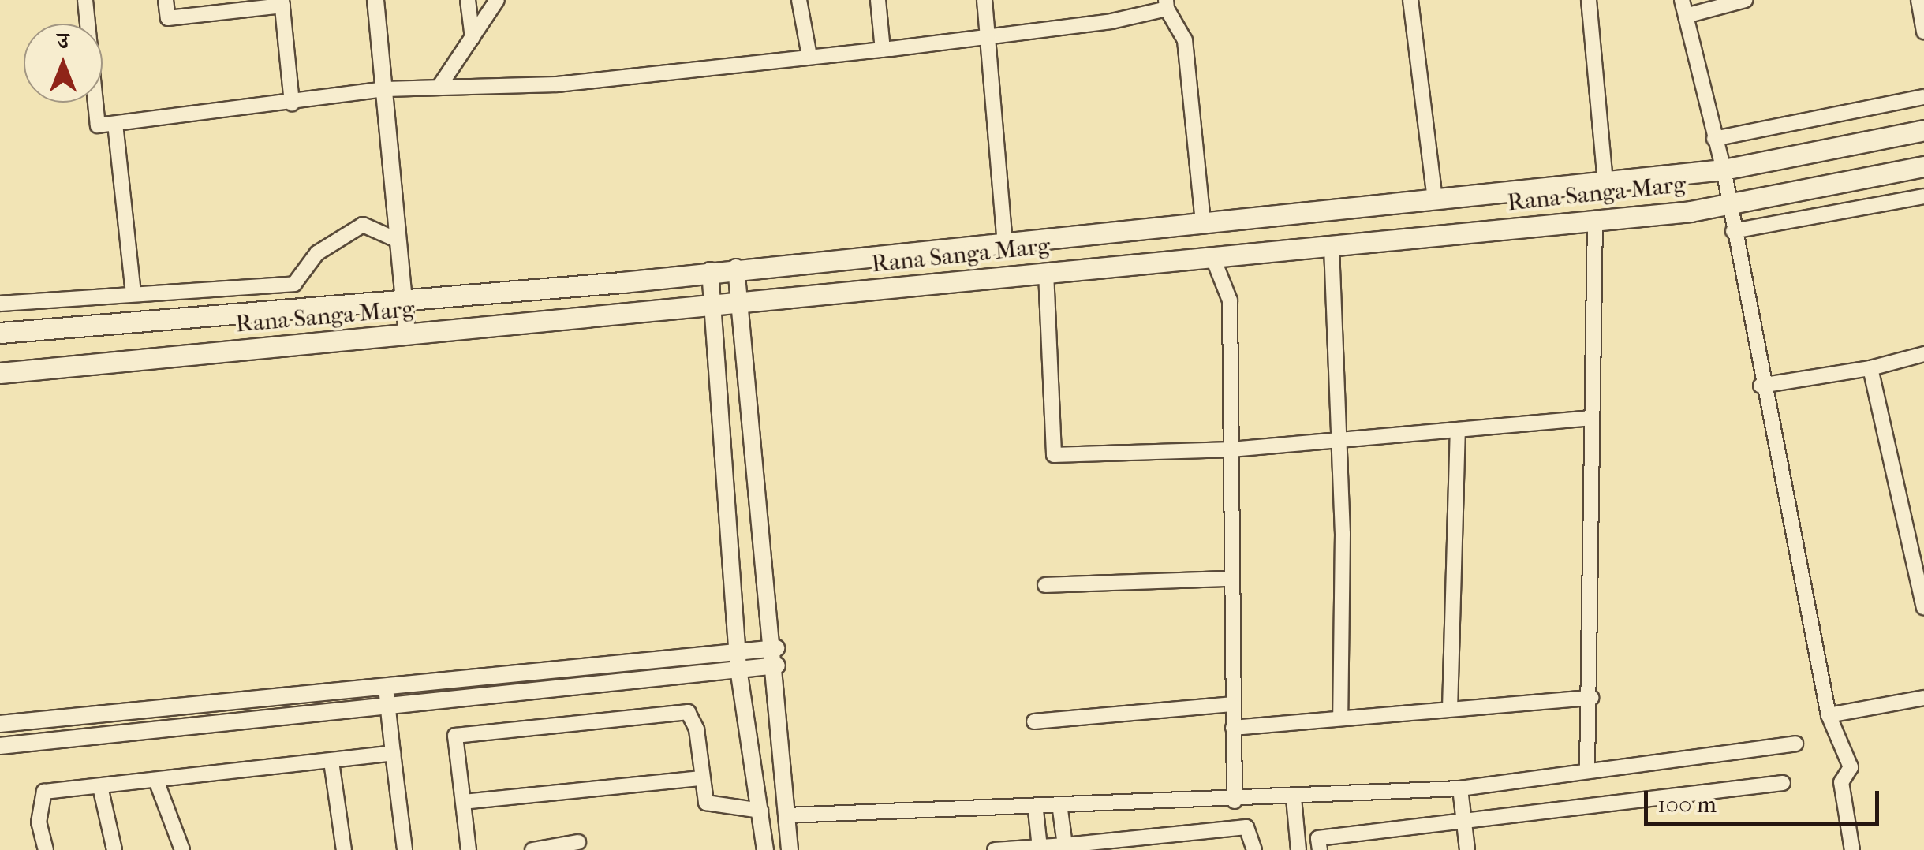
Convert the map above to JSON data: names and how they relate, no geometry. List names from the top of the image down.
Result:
{
  "streets": {
    "main road": ["Rana Sanga Marg"]
  },
  "scale_bar": "100 m",
  "north": "top"
}
